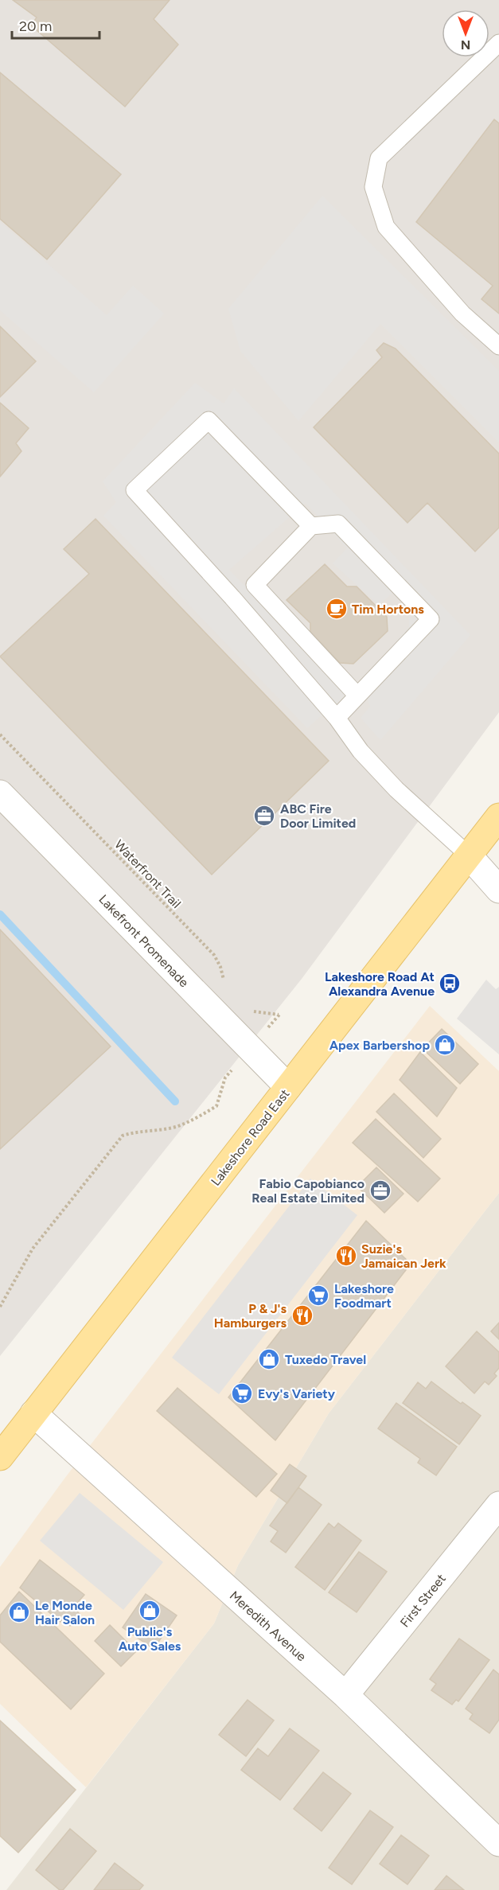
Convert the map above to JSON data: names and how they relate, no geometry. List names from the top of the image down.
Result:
{
  "streets": {
    "main road": ["Lakeshore Road East"],
    "street": ["Lakefront Promenade", "First Street", "Meredith Avenue"],
    "path": ["Waterfront Trail"]
  },
  "crossings": [
    ["Lakefront Promenade", "Lakeshore Road East"],
    ["Lakeshore Road East", "Meredith Avenue"],
    ["First Street", "Meredith Avenue"]
  ],
  "places": {
    "cafe": ["Tim Hortons"],
    "office": ["ABC Fire Door Limited", "Fabio Capobianco Real Estate Limited"],
    "bus stop": ["Lakeshore Road At Alexandra Avenue"],
    "shop": [
      "Apex Barbershop",
      "Tuxedo Travel",
      "Public's Auto Sales",
      "Le Monde Hair Salon"
    ],
    "restaurant": ["Suzie's Jamaican Jerk", "P & J's Hamburgers"],
    "supermarket": ["Lakeshore Foodmart", "Evy's Variety"]
  },
  "scale_bar": "20 m",
  "north": "bottom"
}
